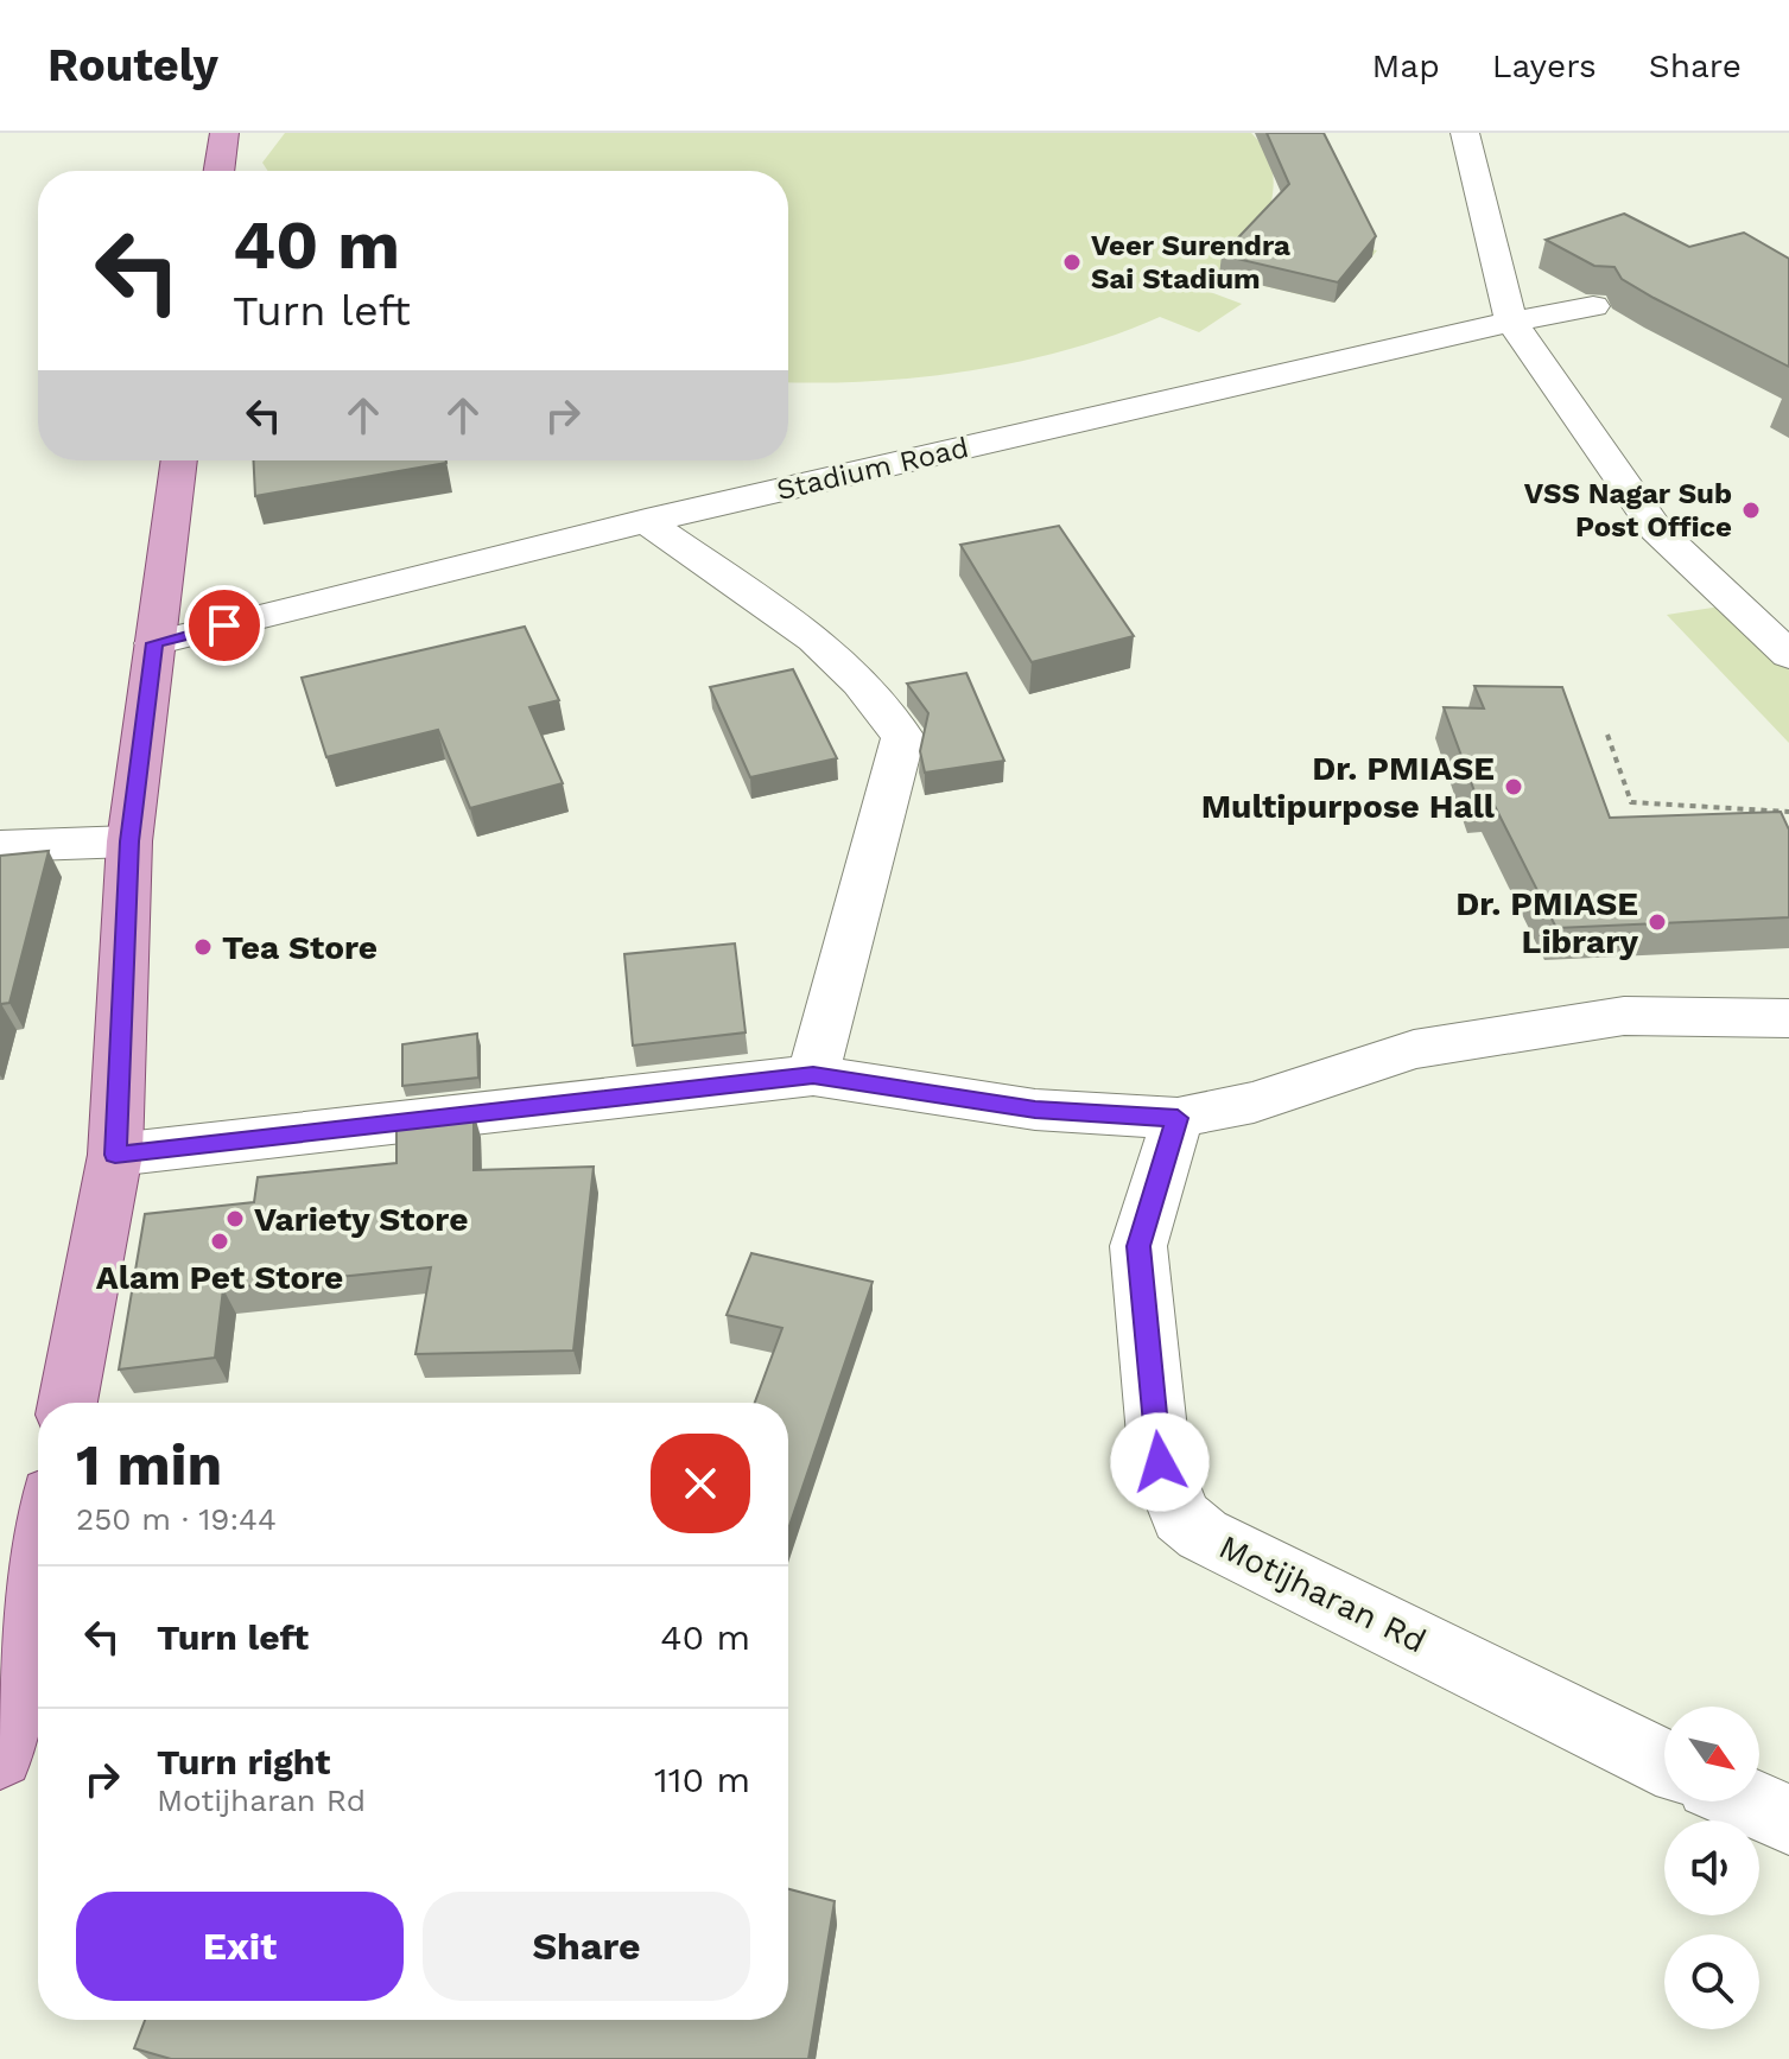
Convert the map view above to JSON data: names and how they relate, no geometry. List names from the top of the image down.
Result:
{
  "streets": {
    "street": ["Stadium Road", "Motijharan Rd"]
  },
  "places": [
    "Veer Surendra Sai Stadium",
    "VSS Nagar Sub Post Office",
    "Dr. PMIASE Multipurpose Hall",
    "Dr. PMIASE Library",
    "Tea Store",
    "Variety Store",
    "Alam Pet Store"
  ],
  "north": "bottom right",
  "page": {
    "header": "Routely",
    "nav": ["Map", "Layers", "Share"],
    "turn": ["40 m", "Turn left"],
    "heading": ["1 min", "250 m · 19:44"],
    "list": [
      {
        "name": "Turn left",
        "value": "40 m"
      },
      {
        "name": "Turn right",
        "note": "Motijharan Rd",
        "value": "110 m"
      }
    ],
    "buttons": ["Exit", "Share"]
  }
}
